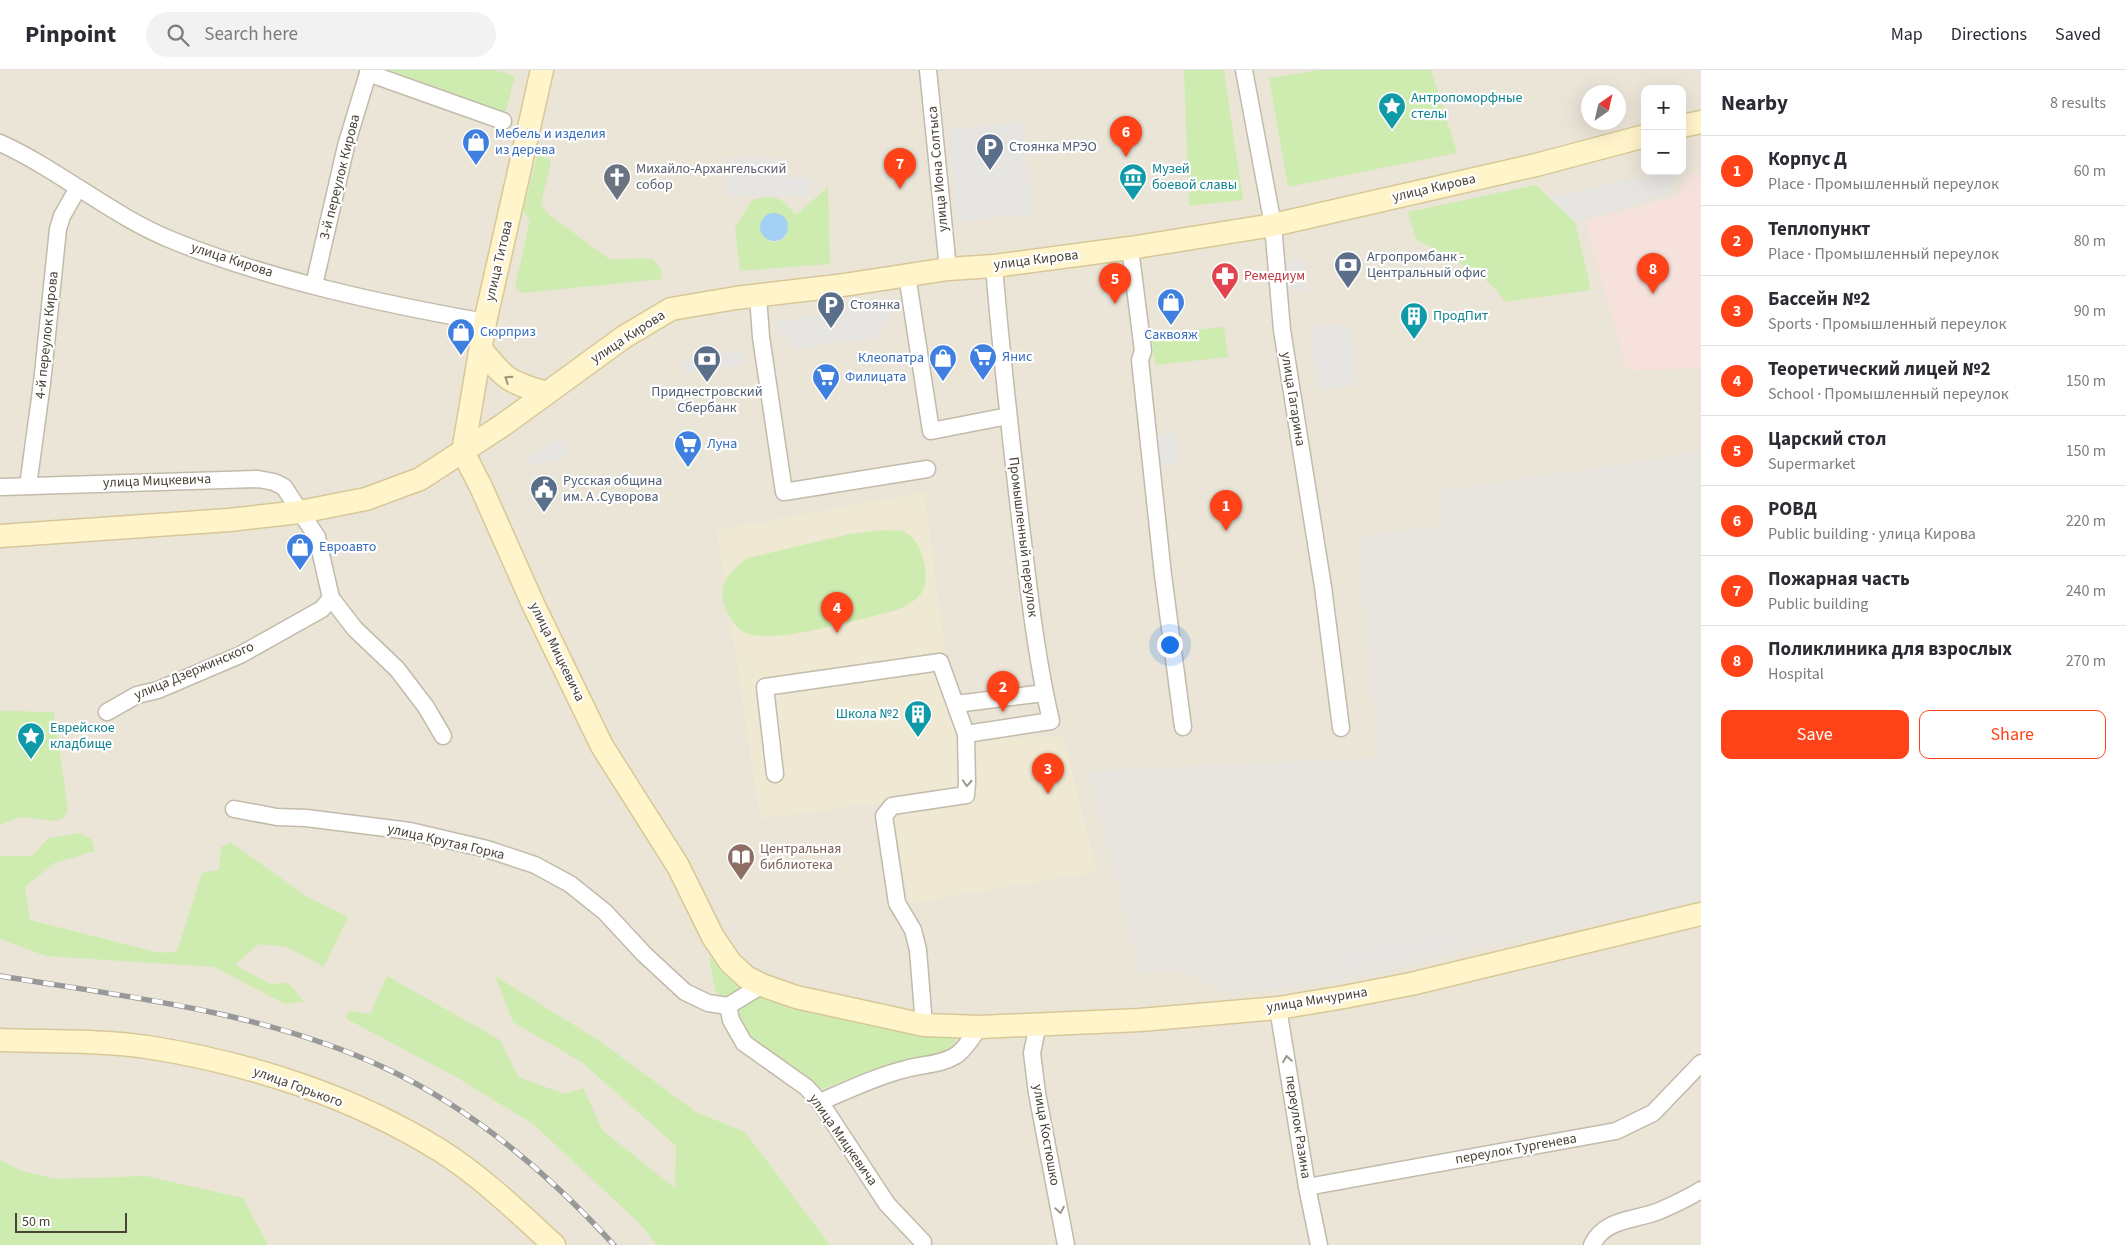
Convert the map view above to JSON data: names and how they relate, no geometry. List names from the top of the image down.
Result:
{
  "streets": {
    "main road": [
      "улица Кирова",
      "улица Титова",
      "улица Мицкевича",
      "улица Мичурина",
      "улица Горького"
    ],
    "street": [
      "улица Иона Солтыса",
      "3-й переулок Кирова",
      "4-й переулок Кирова",
      "улица Гагарина",
      "Промышленный переулок",
      "улица Дзержинского",
      "улица Крутая Горка",
      "переулок Разина",
      "улица Костюшко",
      "переулок Тургенева"
    ]
  },
  "crossings": [
    ["улица Иона Солтыса", "улица Кирова"],
    ["3-й переулок Кирова", "улица Кирова"],
    ["улица Кирова", "улица Титова"],
    ["улица Кирова", "4-й переулок Кирова"],
    ["улица Кирова", "улица Гагарина"],
    ["улица Кирова", "улица Мицкевича"],
    ["улица Кирова", "Промышленный переулок"],
    ["улица Титова", "улица Мицкевича"],
    ["4-й переулок Кирова", "улица Мицкевича"],
    ["улица Мицкевича", "улица Крутая Горка"],
    ["улица Мицкевича", "улица Мичурина"],
    ["улица Мичурина", "переулок Разина"],
    ["улица Мичурина", "улица Костюшко"],
    ["переулок Разина", "переулок Тургенева"]
  ],
  "one_way": ["переулок Разина", "улица Костюшко"],
  "places": {
    "place": ["Антропоморфные стелы", "Еврейское кладбище"],
    "shop": [
      "Мебель и изделия из дерева",
      "Саквояж",
      "Сюрприз",
      "Клеопатра",
      "Евроавто"
    ],
    "parking": ["Стоянка МРЭО", "Стоянка"],
    "church": ["Михайло-Архангельский собор"],
    "museum": ["Музей боевой славы"],
    "bank": ["Агропромбанк - Центральный офис", "Приднестровский Сбербанк"],
    "pharmacy": ["Ремедиум"],
    "building": ["ПродПит", "Школа №2"],
    "supermarket": ["Янис", "Филицата", "Луна"],
    "public building": ["Русская община им. А .Суворова"],
    "library": ["Центральная библиотека"]
  },
  "scale_bar": "50 m",
  "north": "top right",
  "page": {
    "header": "Pinpoint",
    "search": "Search here",
    "nav": ["Map", "Directions", "Saved"],
    "heading": ["Nearby", "8 results"],
    "map_buttons": ["+", "−"],
    "pins": [
      "6",
      "7",
      "8",
      "5",
      "1",
      "4",
      "2",
      "3"
    ],
    "list": [
      {
        "mark": "1",
        "name": "Корпус Д",
        "note": "Place · Промышленный переулок",
        "value": "60 m"
      },
      {
        "mark": "2",
        "name": "Теплопункт",
        "note": "Place · Промышленный переулок",
        "value": "80 m"
      },
      {
        "mark": "3",
        "name": "Бассейн №2",
        "note": "Sports · Промышленный переулок",
        "value": "90 m"
      },
      {
        "mark": "4",
        "name": "Теоретический лицей №2",
        "note": "School · Промышленный переулок",
        "value": "150 m"
      },
      {
        "mark": "5",
        "name": "Царский стол",
        "note": "Supermarket",
        "value": "150 m"
      },
      {
        "mark": "6",
        "name": "РОВД",
        "note": "Public building · улица Кирова",
        "value": "220 m"
      },
      {
        "mark": "7",
        "name": "Пожарная часть",
        "note": "Public building",
        "value": "240 m"
      },
      {
        "mark": "8",
        "name": "Поликлиника для взрослых",
        "note": "Hospital",
        "value": "270 m"
      }
    ],
    "buttons": ["Save", "Share"],
    "scale": "50 m"
  }
}
